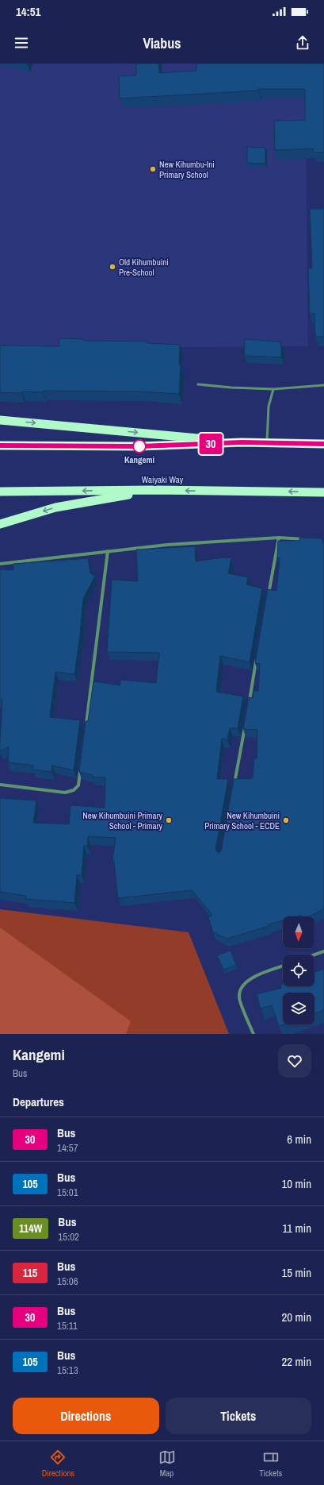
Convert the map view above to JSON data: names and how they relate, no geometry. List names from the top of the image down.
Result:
{
  "streets": {
    "highway": ["Waiyaki Way"]
  },
  "places": [
    "New Kihumbu-Ini Primary School",
    "Old Kihumbuini Pre-School",
    "Kangemi",
    "New Kihumbuini Primary School - Primary",
    "New Kihumbuini Primary School - ECDE"
  ],
  "lines": ["bus line 30"],
  "north": "bottom",
  "page": {
    "status": "14:51",
    "header": "Viabus",
    "on_map": "30",
    "heading": [
      ["Kangemi", "Bus"],
      "Departures"
    ],
    "list": [
      {
        "mark": "30",
        "name": "Bus",
        "note": "14:57",
        "value": "6 min"
      },
      {
        "mark": "105",
        "name": "Bus",
        "note": "15:01",
        "value": "10 min"
      },
      {
        "mark": "114W",
        "name": "Bus",
        "note": "15:02",
        "value": "11 min"
      },
      {
        "mark": "115",
        "name": "Bus",
        "note": "15:06",
        "value": "15 min"
      },
      {
        "mark": "30",
        "name": "Bus",
        "note": "15:11",
        "value": "20 min"
      },
      {
        "mark": "105",
        "name": "Bus",
        "note": "15:13",
        "value": "22 min"
      }
    ],
    "buttons": ["Directions", "Tickets"],
    "tabs": ["Directions", "Map", "Tickets"]
  }
}
